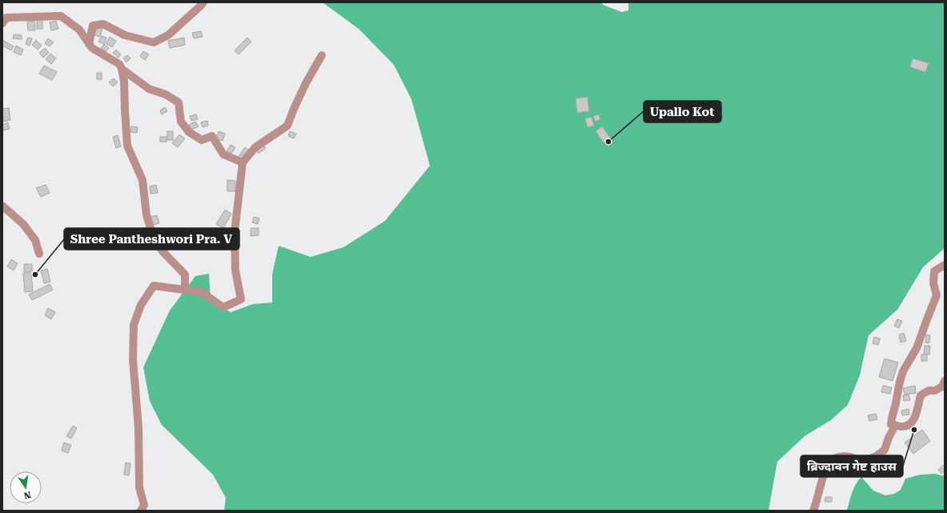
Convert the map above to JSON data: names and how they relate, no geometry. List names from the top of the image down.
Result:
{
  "places": ["Upallo Kot", "Shree Pantheshwori Pra. V", "ब्रिज्दावन गेष्ट हाउस"],
  "north": "bottom"
}
